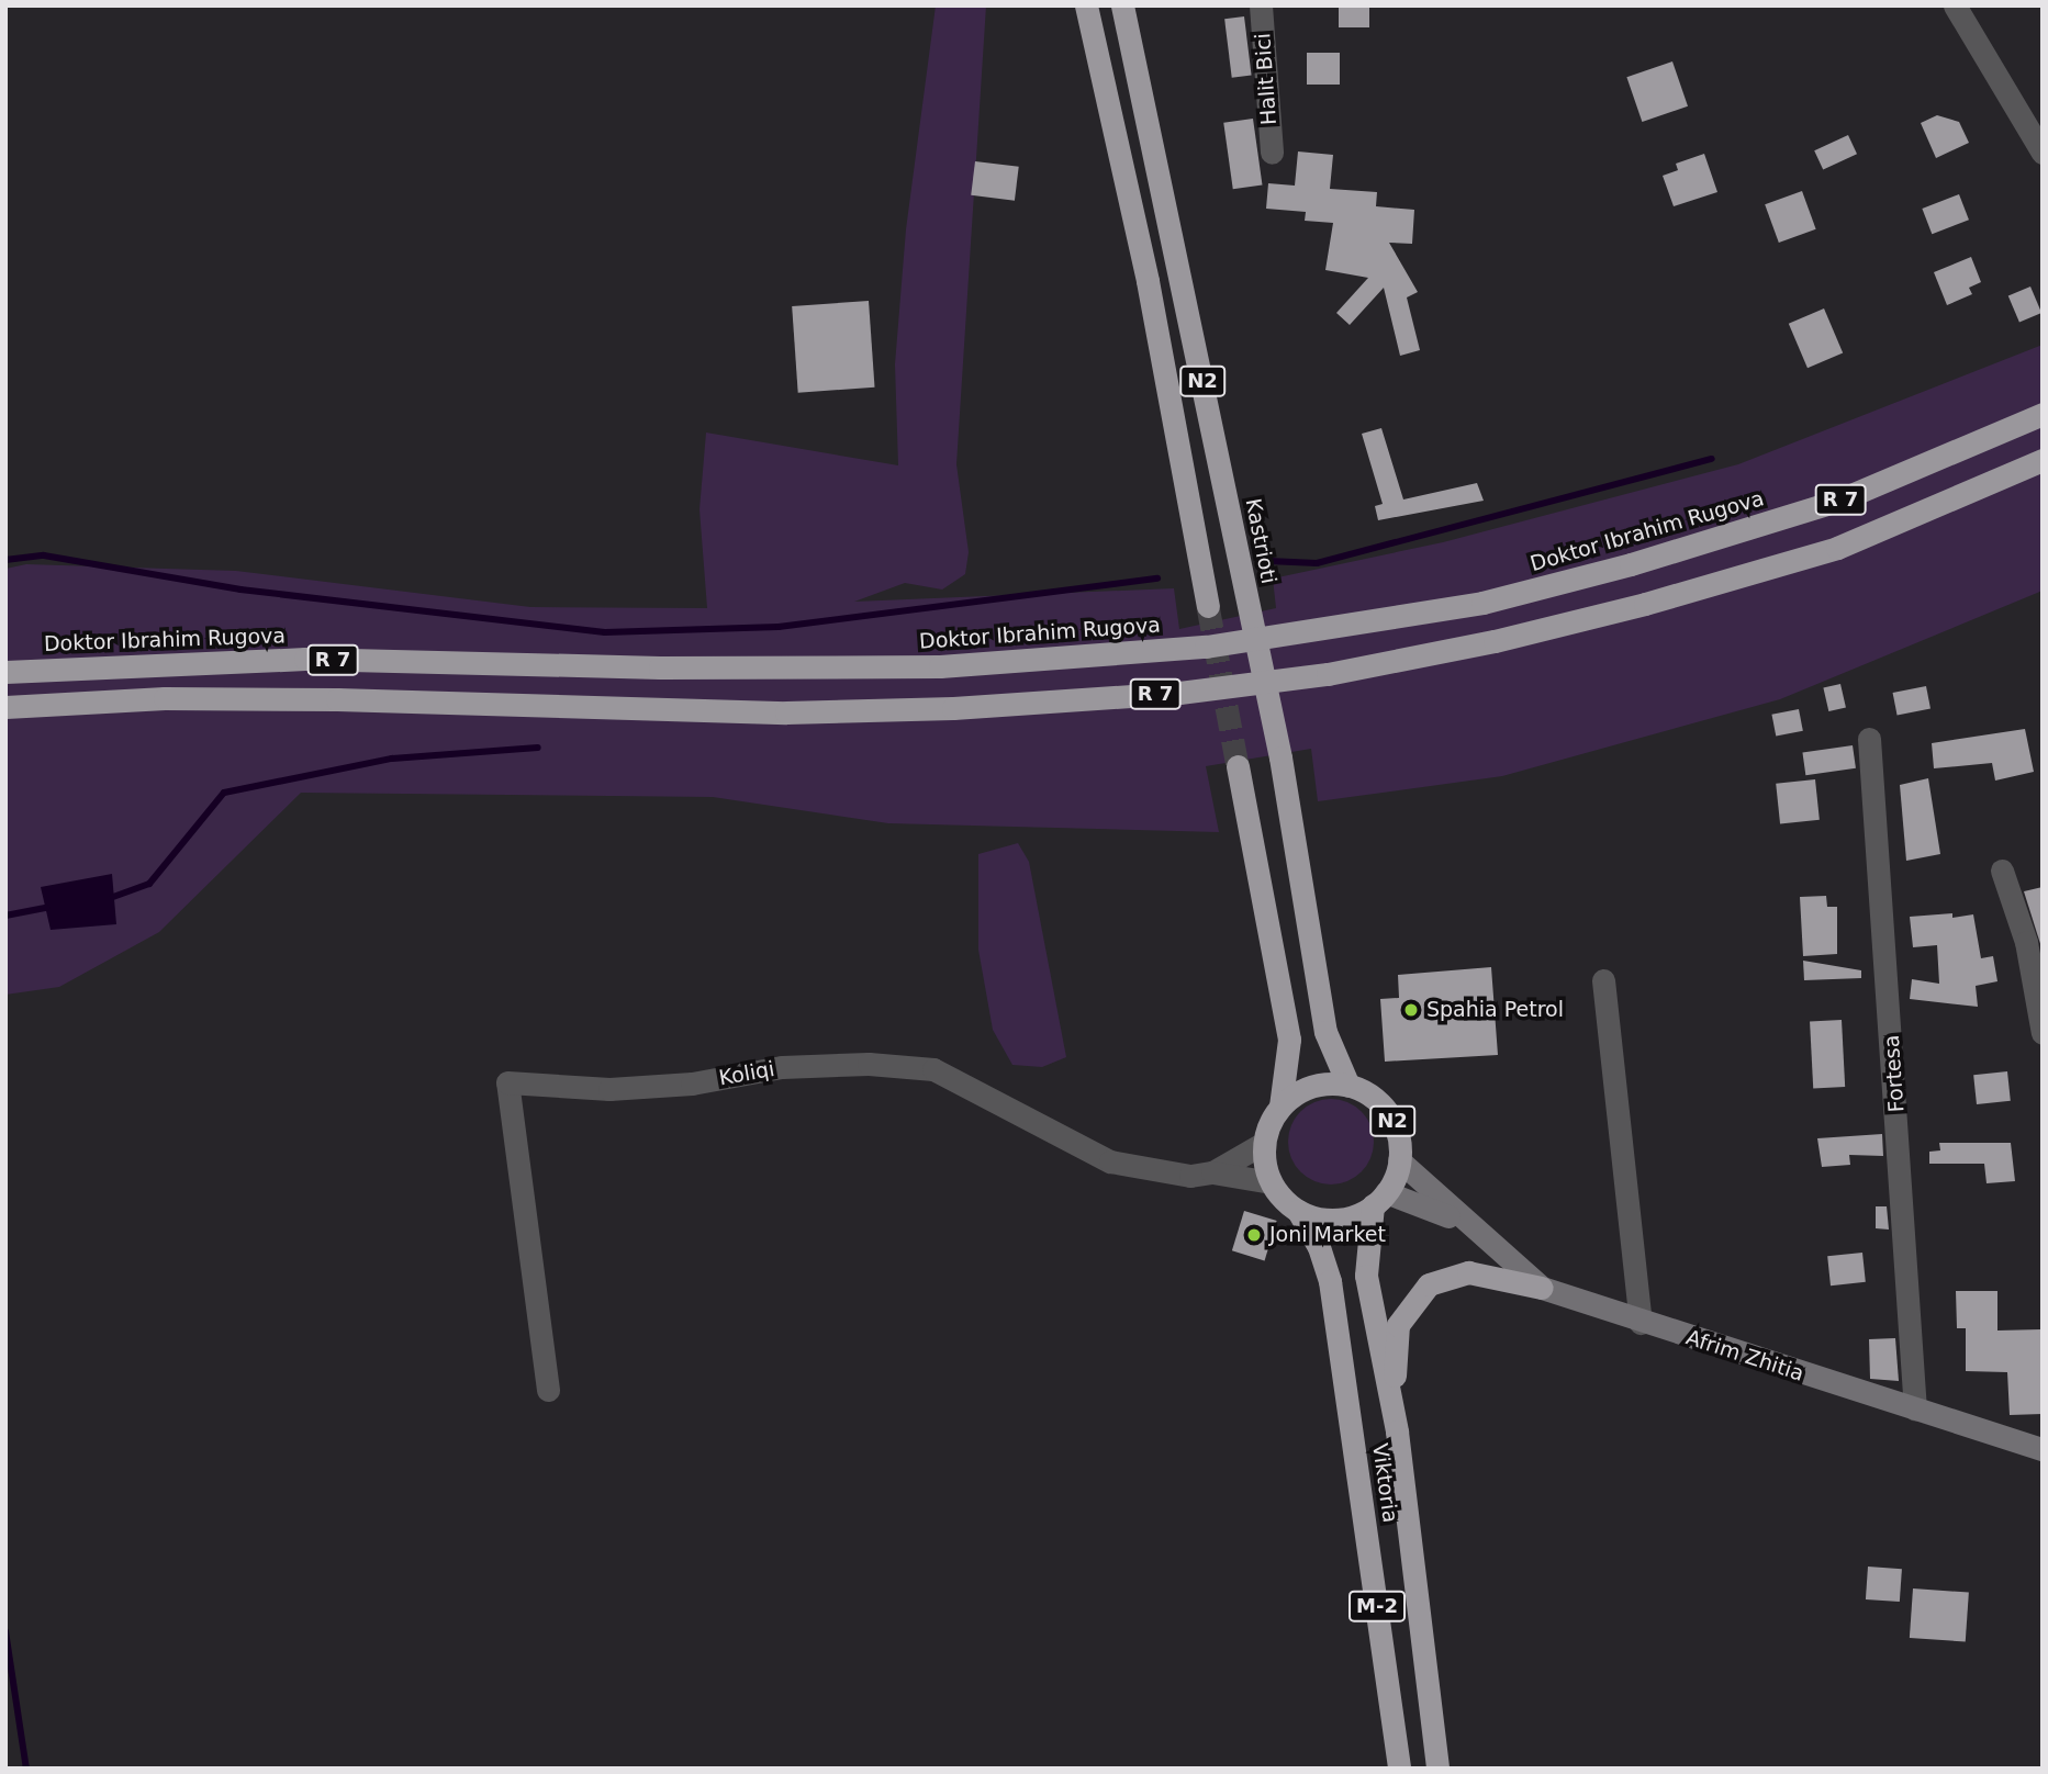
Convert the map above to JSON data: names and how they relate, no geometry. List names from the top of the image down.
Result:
{
  "streets": {
    "highway": [
      "N2",
      "R 7",
      "Doktor Ibrahim Rugova",
      "Kastrioti",
      "Viktoria",
      "M-2"
    ],
    "street": [
      "Halit Bici",
      "Koliqi",
      "Fortesa",
      "Afrim Zhitia"
    ]
  },
  "crossings": [
    ["N2", "Kastrioti"],
    ["N2", "Koliqi"],
    ["N2", "Afrim Zhitia"],
    ["N2", "Viktoria"],
    ["Kastrioti", "Koliqi"],
    ["Kastrioti", "Afrim Zhitia"],
    ["Kastrioti", "Viktoria"],
    ["Koliqi", "Afrim Zhitia"],
    ["Koliqi", "Viktoria"],
    ["Fortesa", "Afrim Zhitia"],
    ["Afrim Zhitia", "Viktoria"]
  ],
  "places": ["Spahia Petrol", "Joni Market"]
}
